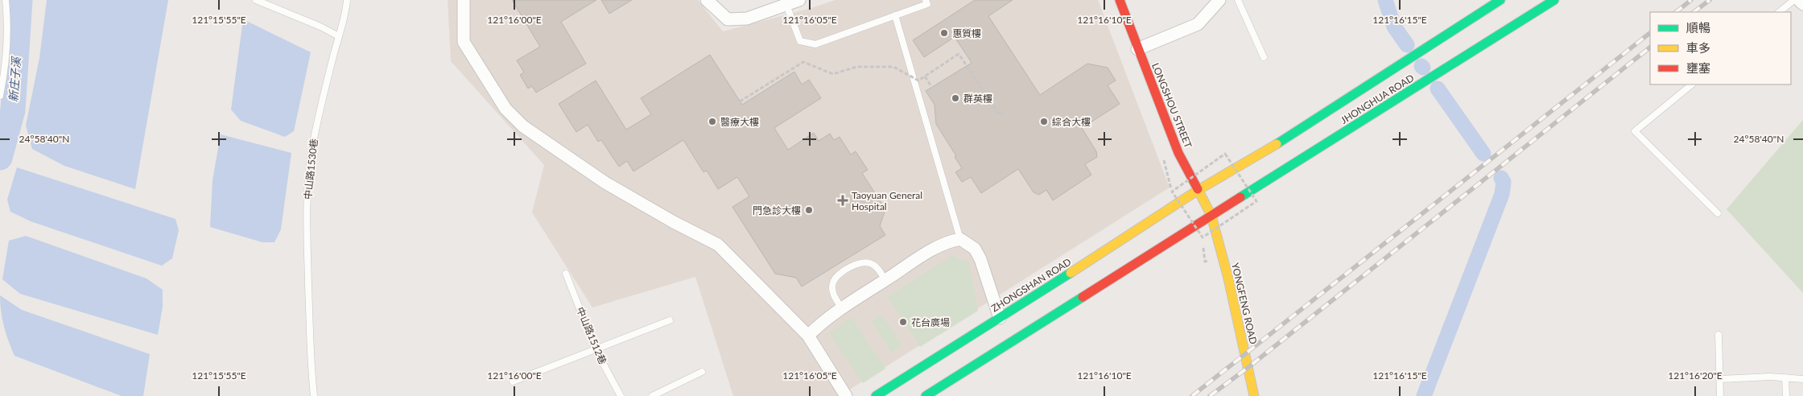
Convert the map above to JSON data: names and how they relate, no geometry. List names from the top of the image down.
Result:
{
  "streets": {
    "main road": [
      "JHONGHUA ROAD",
      "LONGSHOU STREET",
      "ZHONGSHAN ROAD",
      "YONGFENG ROAD"
    ],
    "lane": ["中山路1530巷", "中山路1512巷"]
  },
  "crossings": [
    ["JHONGHUA ROAD", "LONGSHOU STREET"],
    ["JHONGHUA ROAD", "YONGFENG ROAD"],
    ["LONGSHOU STREET", "ZHONGSHAN ROAD"],
    ["LONGSHOU STREET", "YONGFENG ROAD"]
  ],
  "water": ["新庄子溪"],
  "places": {
    "other": [
      "惠質樓",
      "群英樓",
      "醫療大樓",
      "綜合大樓",
      "門急診大樓",
      "花台廣場"
    ],
    "health": ["Taoyuan General Hospital"]
  },
  "legend": ["順暢", "車多", "壅塞"],
  "coordinates": [
    "121°15'55\"E",
    "121°16'00\"E",
    "121°16'05\"E",
    "121°16'10\"E",
    "121°16'15\"E",
    "24°58'40\"N",
    "121°16'20\"E"
  ]
}
